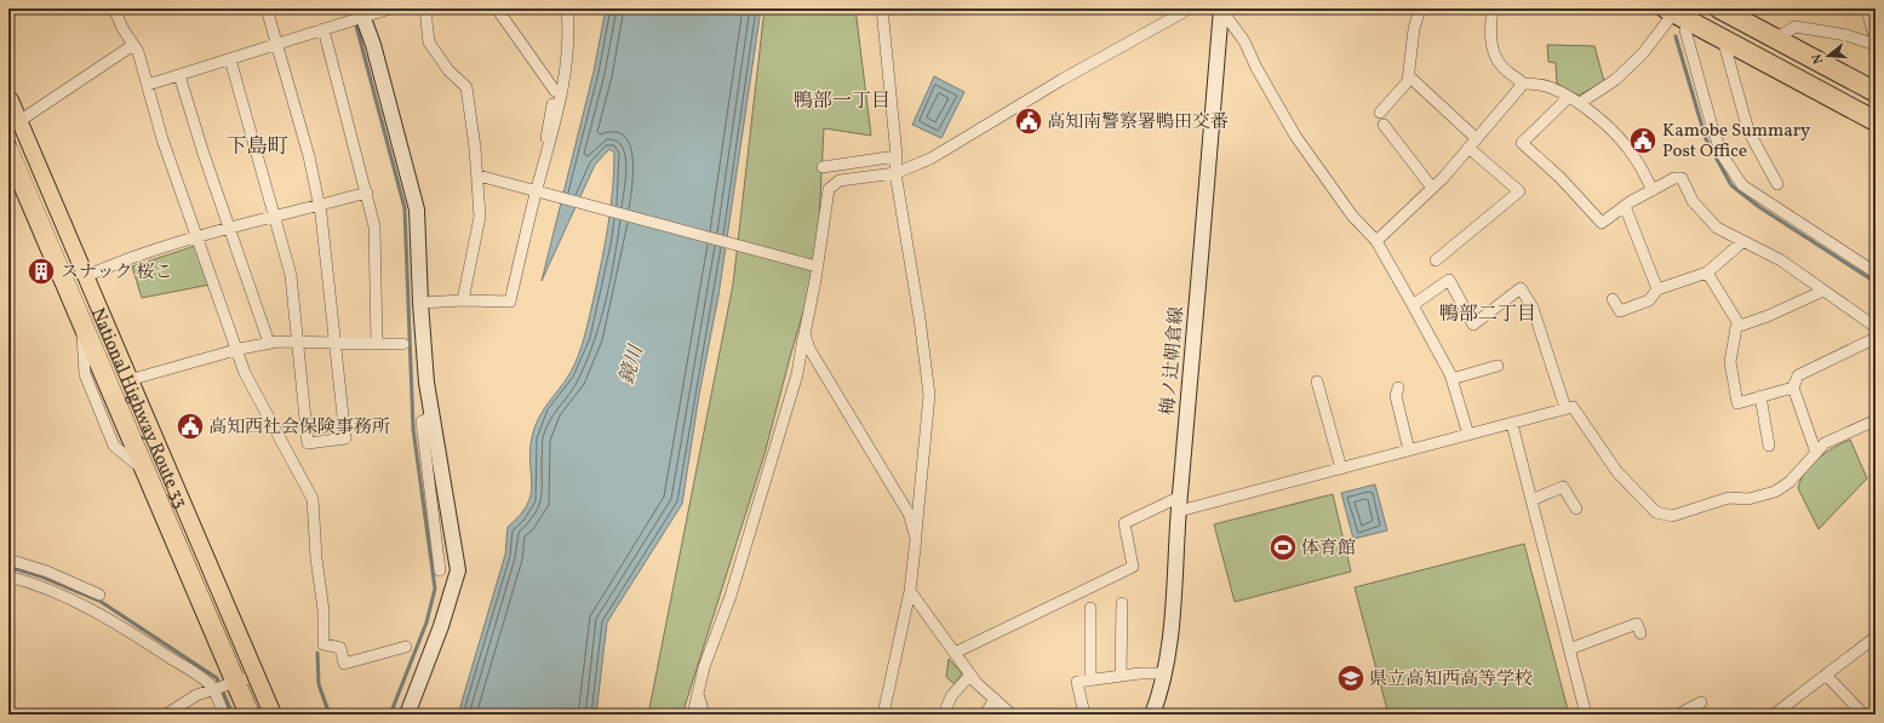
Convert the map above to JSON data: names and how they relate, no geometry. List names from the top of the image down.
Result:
{
  "streets": {
    "highway": ["National Highway Route 33"],
    "street": ["梅ノ辻朝倉線"]
  },
  "districts": ["鴨部一丁目", "下島町", "鴨部二丁目"],
  "water": ["鏡川"],
  "places": {
    "public building": ["高知南警察署鴨田交番", "Kamobe Summary Post Office", "高知西社会保険事務所"],
    "building": ["スナック 桜こ"],
    "sports": ["体育館"],
    "school or university": ["県立高知西高等学校"]
  },
  "north": "left"
}
